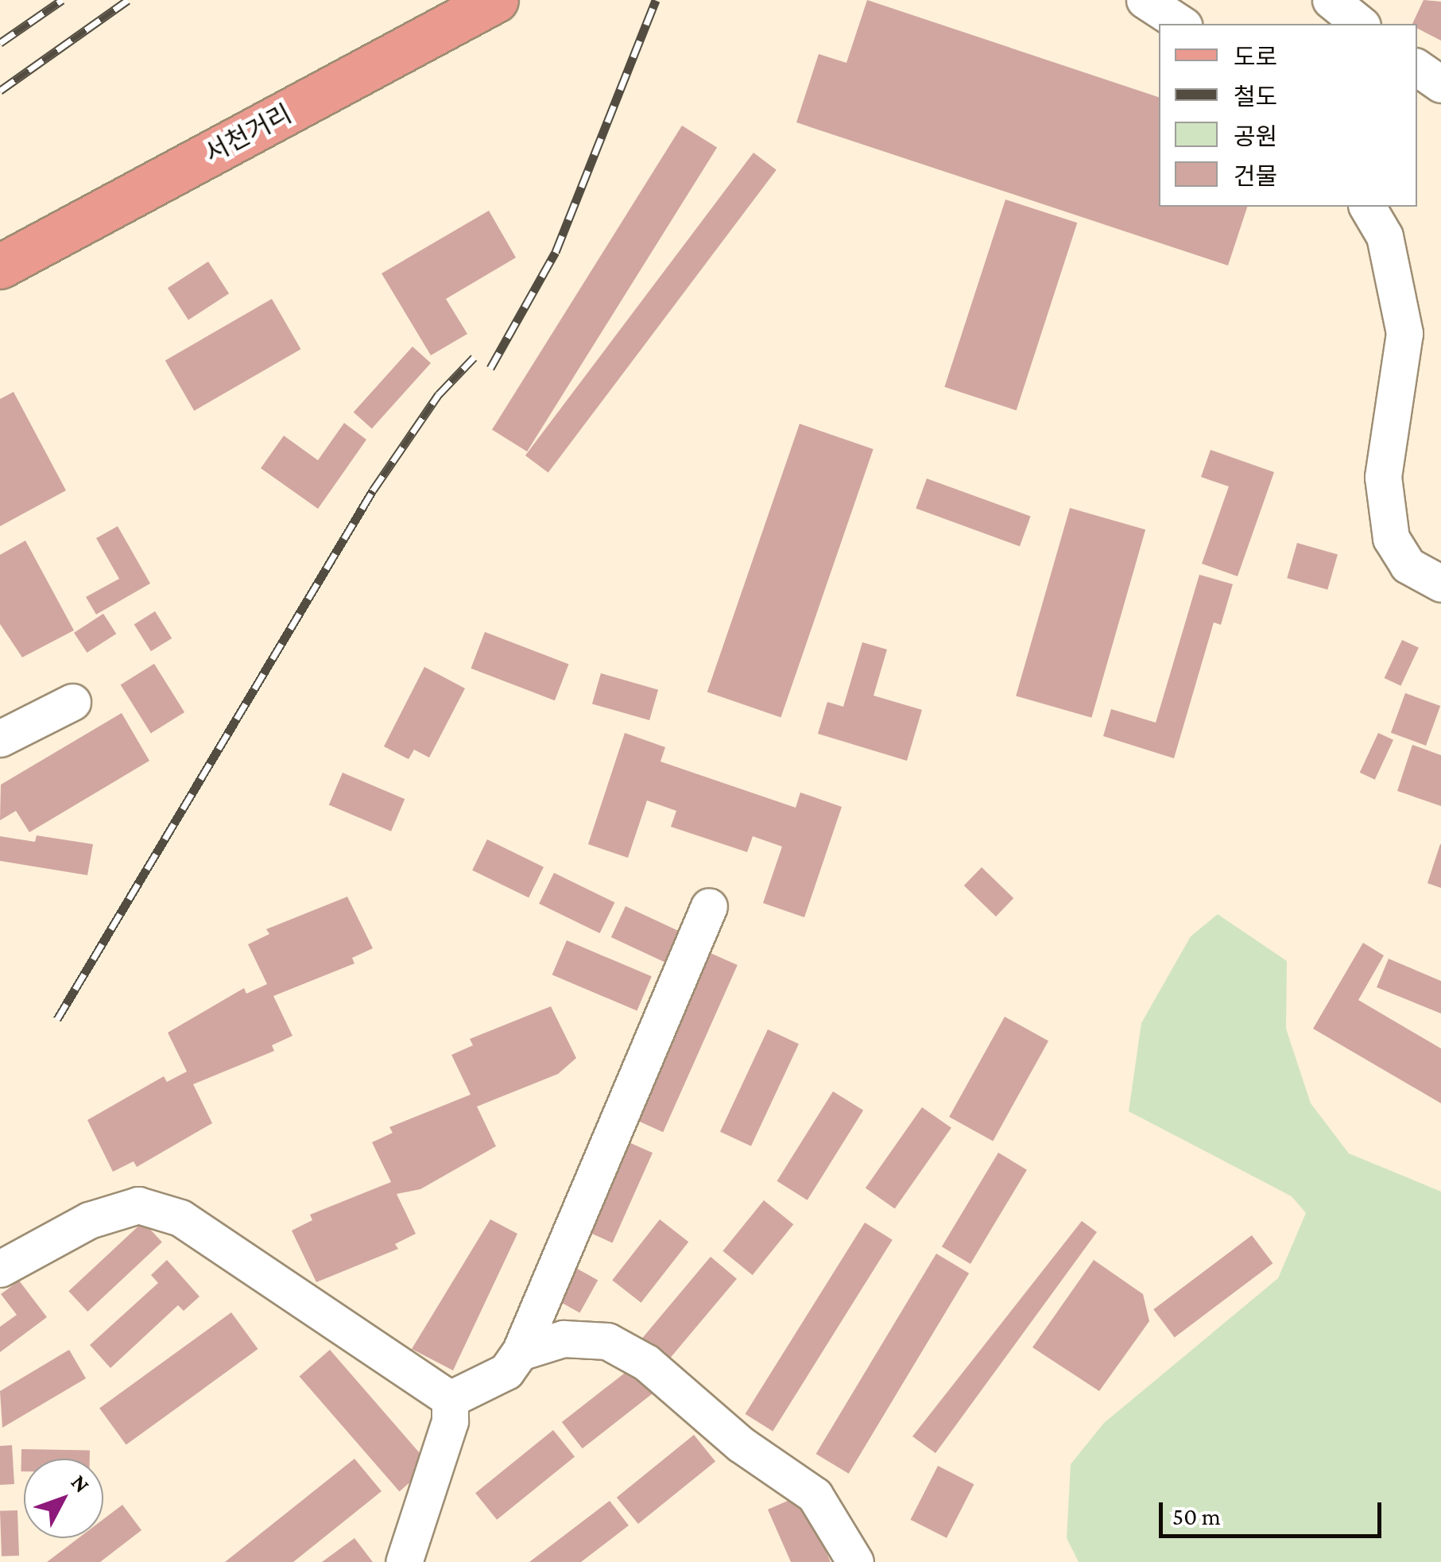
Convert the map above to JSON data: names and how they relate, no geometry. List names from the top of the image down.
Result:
{
  "streets": {
    "main road": ["서천거리"]
  },
  "legend": [
    "도로",
    "철도",
    "공원",
    "건물"
  ],
  "scale_bar": "50 m",
  "north": "top right"
}
